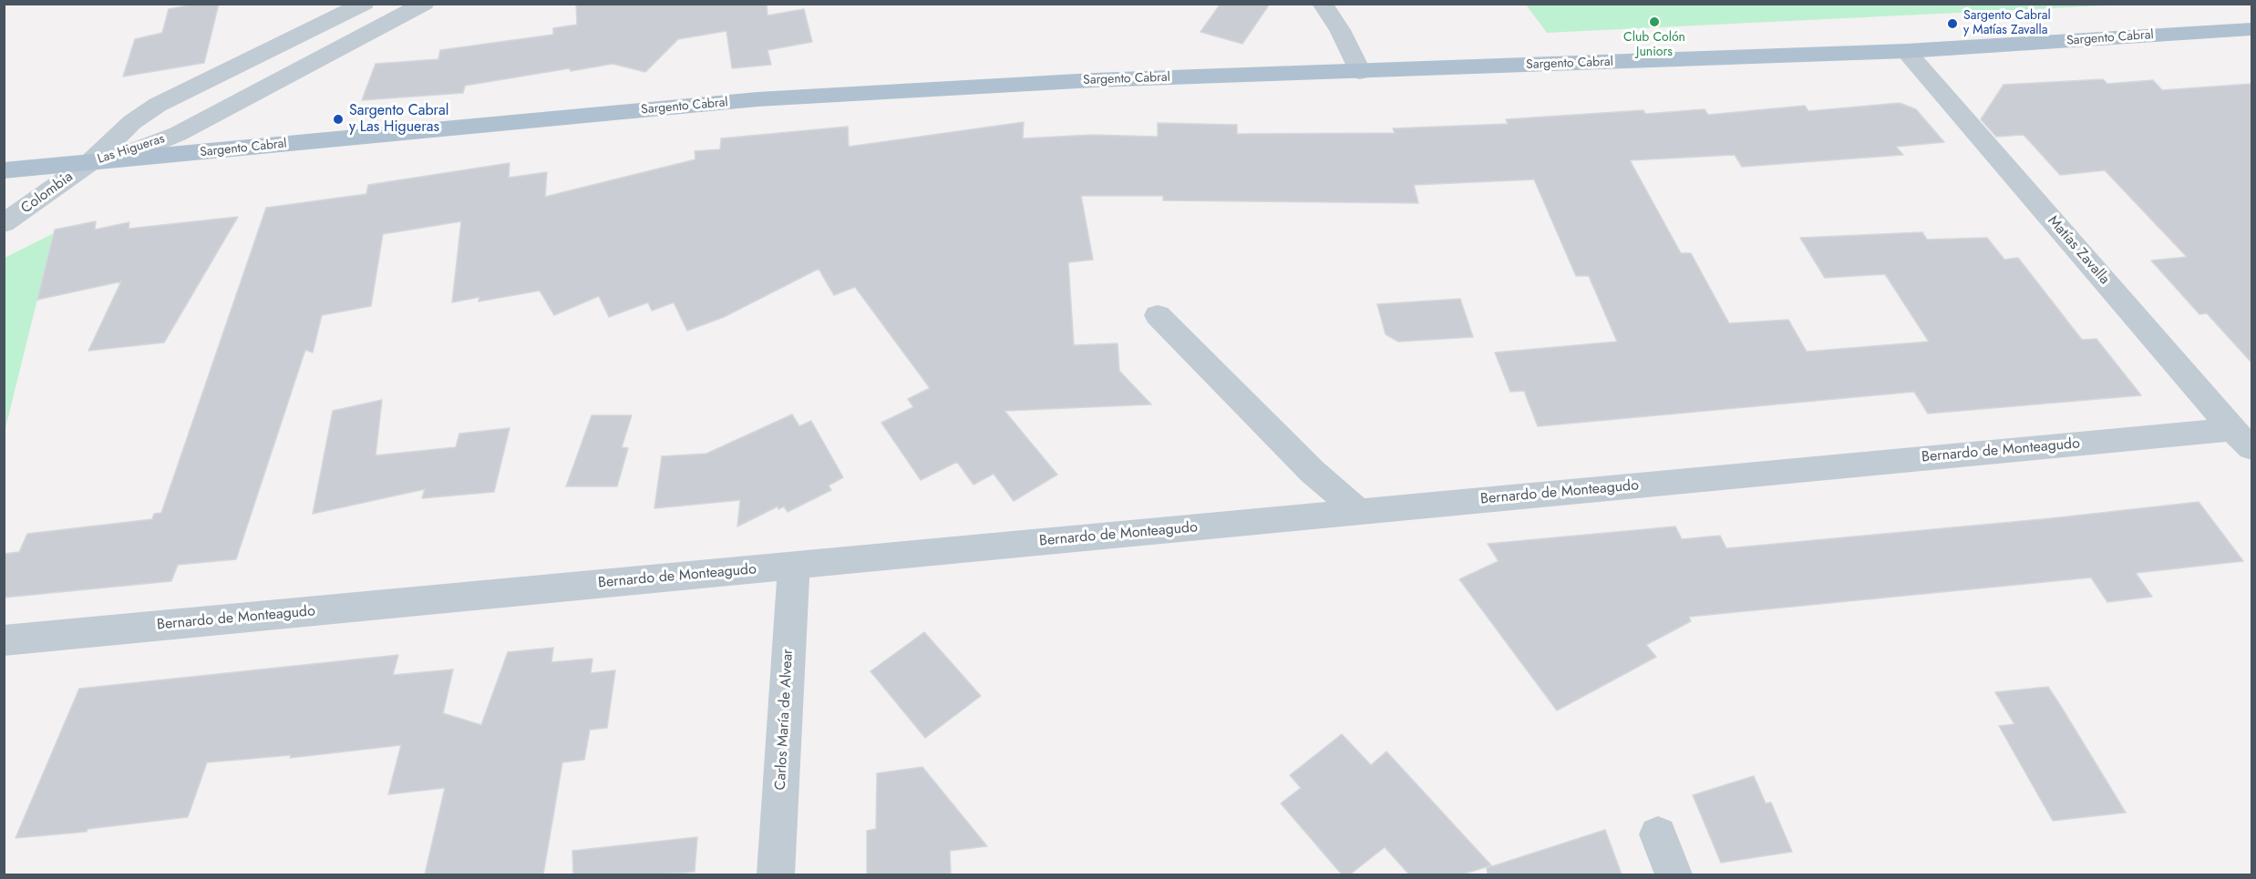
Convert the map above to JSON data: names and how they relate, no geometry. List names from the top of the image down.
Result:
{
  "streets": {
    "main road": ["Sargento Cabral"],
    "street": [
      "Las Higueras",
      "Colombia",
      "Matías Zavalla",
      "Bernardo de Monteagudo",
      "Carlos María de Alvear"
    ]
  },
  "crossings": [
    ["Sargento Cabral", "Las Higueras"],
    ["Sargento Cabral", "Colombia"],
    ["Sargento Cabral", "Matías Zavalla"],
    ["Las Higueras", "Colombia"],
    ["Matías Zavalla", "Bernardo de Monteagudo"],
    ["Bernardo de Monteagudo", "Carlos María de Alvear"]
  ],
  "places": ["Club Colón Juniors", "Sargento Cabral y Matías Zavalla", "Sargento Cabral y Las Higueras"]
}
